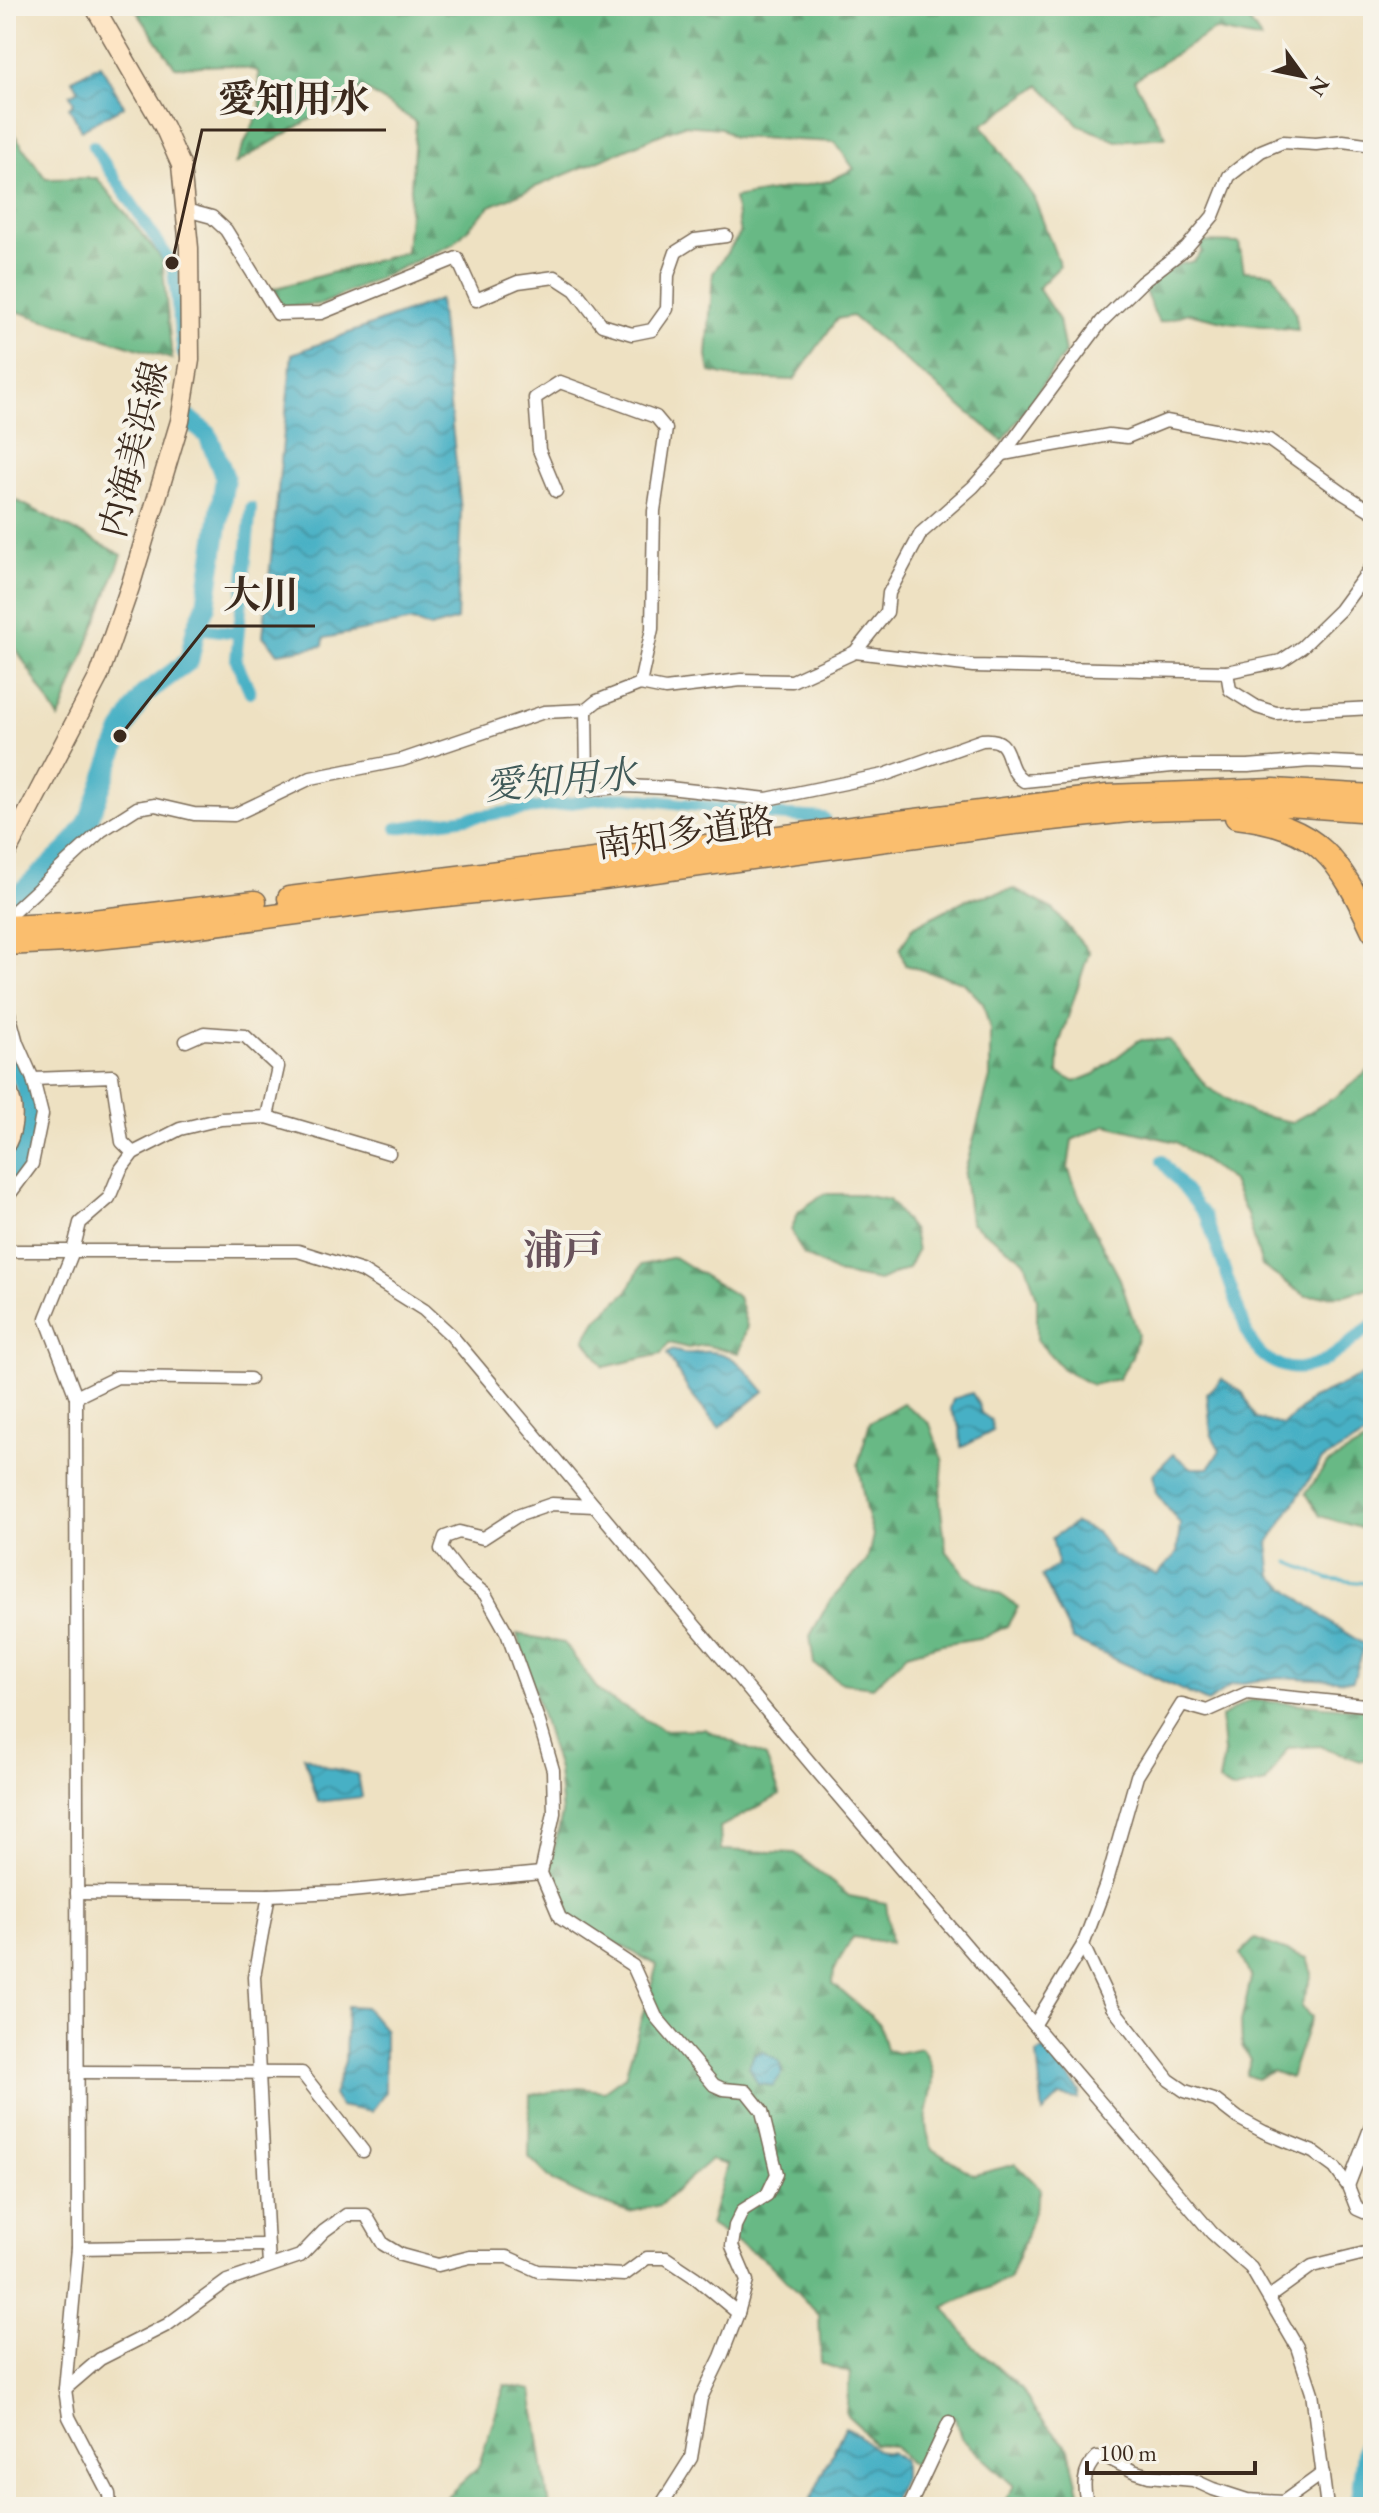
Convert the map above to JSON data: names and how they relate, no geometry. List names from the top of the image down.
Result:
{
  "streets": {
    "highway": ["南知多道路"],
    "main road": ["内海美浜線"]
  },
  "districts": ["浦戸"],
  "water": ["愛知用水"],
  "places": ["愛知用水", "大川"],
  "scale_bar": "100 m",
  "north": "bottom right"
}
